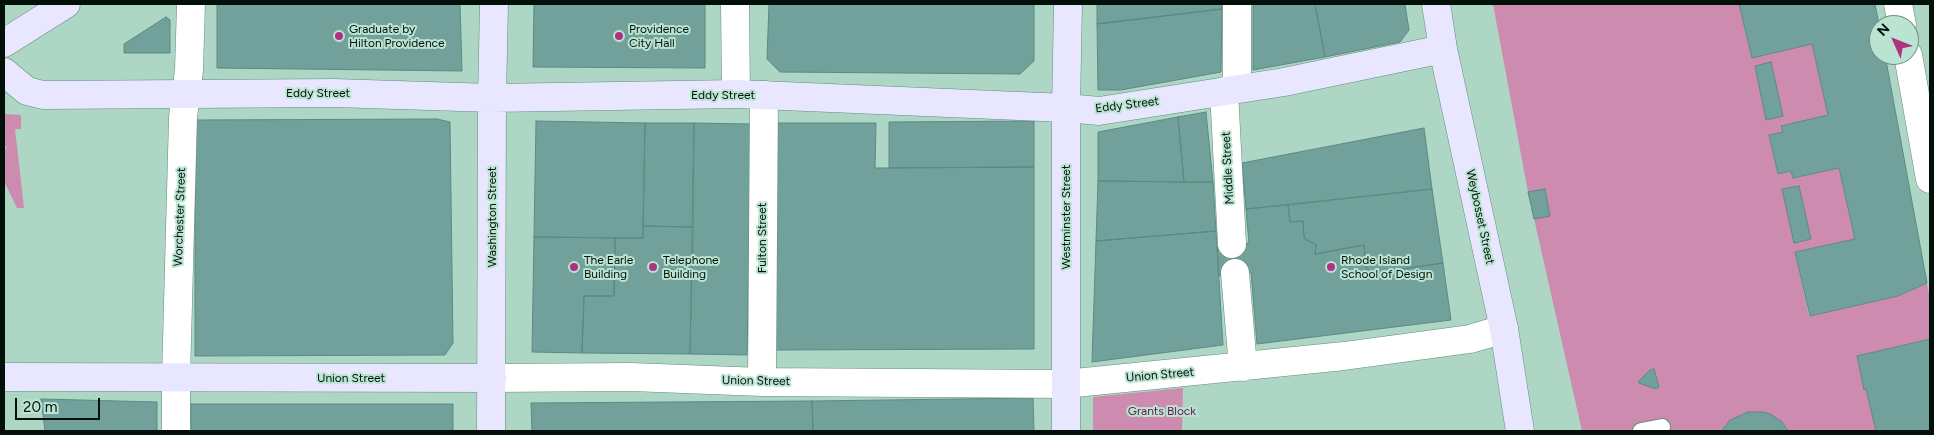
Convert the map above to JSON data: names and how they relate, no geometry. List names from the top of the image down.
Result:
{
  "streets": {
    "street": [
      "Eddy Street",
      "Middle Street",
      "Worchester Street",
      "Washington Street",
      "Westminster Street",
      "Weybosset Street",
      "Fulton Street",
      "Union Street"
    ]
  },
  "crossings": [
    ["Eddy Street", "Middle Street"],
    ["Eddy Street", "Worchester Street"],
    ["Eddy Street", "Washington Street"],
    ["Eddy Street", "Westminster Street"],
    ["Eddy Street", "Weybosset Street"],
    ["Eddy Street", "Fulton Street"],
    ["Worchester Street", "Union Street"],
    ["Washington Street", "Union Street"],
    ["Westminster Street", "Union Street"],
    ["Weybosset Street", "Union Street"],
    ["Fulton Street", "Union Street"]
  ],
  "parks": ["Grants Block"],
  "places": [
    "Graduate by Hilton Providence",
    "Providence City Hall",
    "The Earle Building",
    "Telephone Building",
    "Rhode Island School of Design"
  ],
  "scale_bar": "20 m",
  "north": "top left"
}
